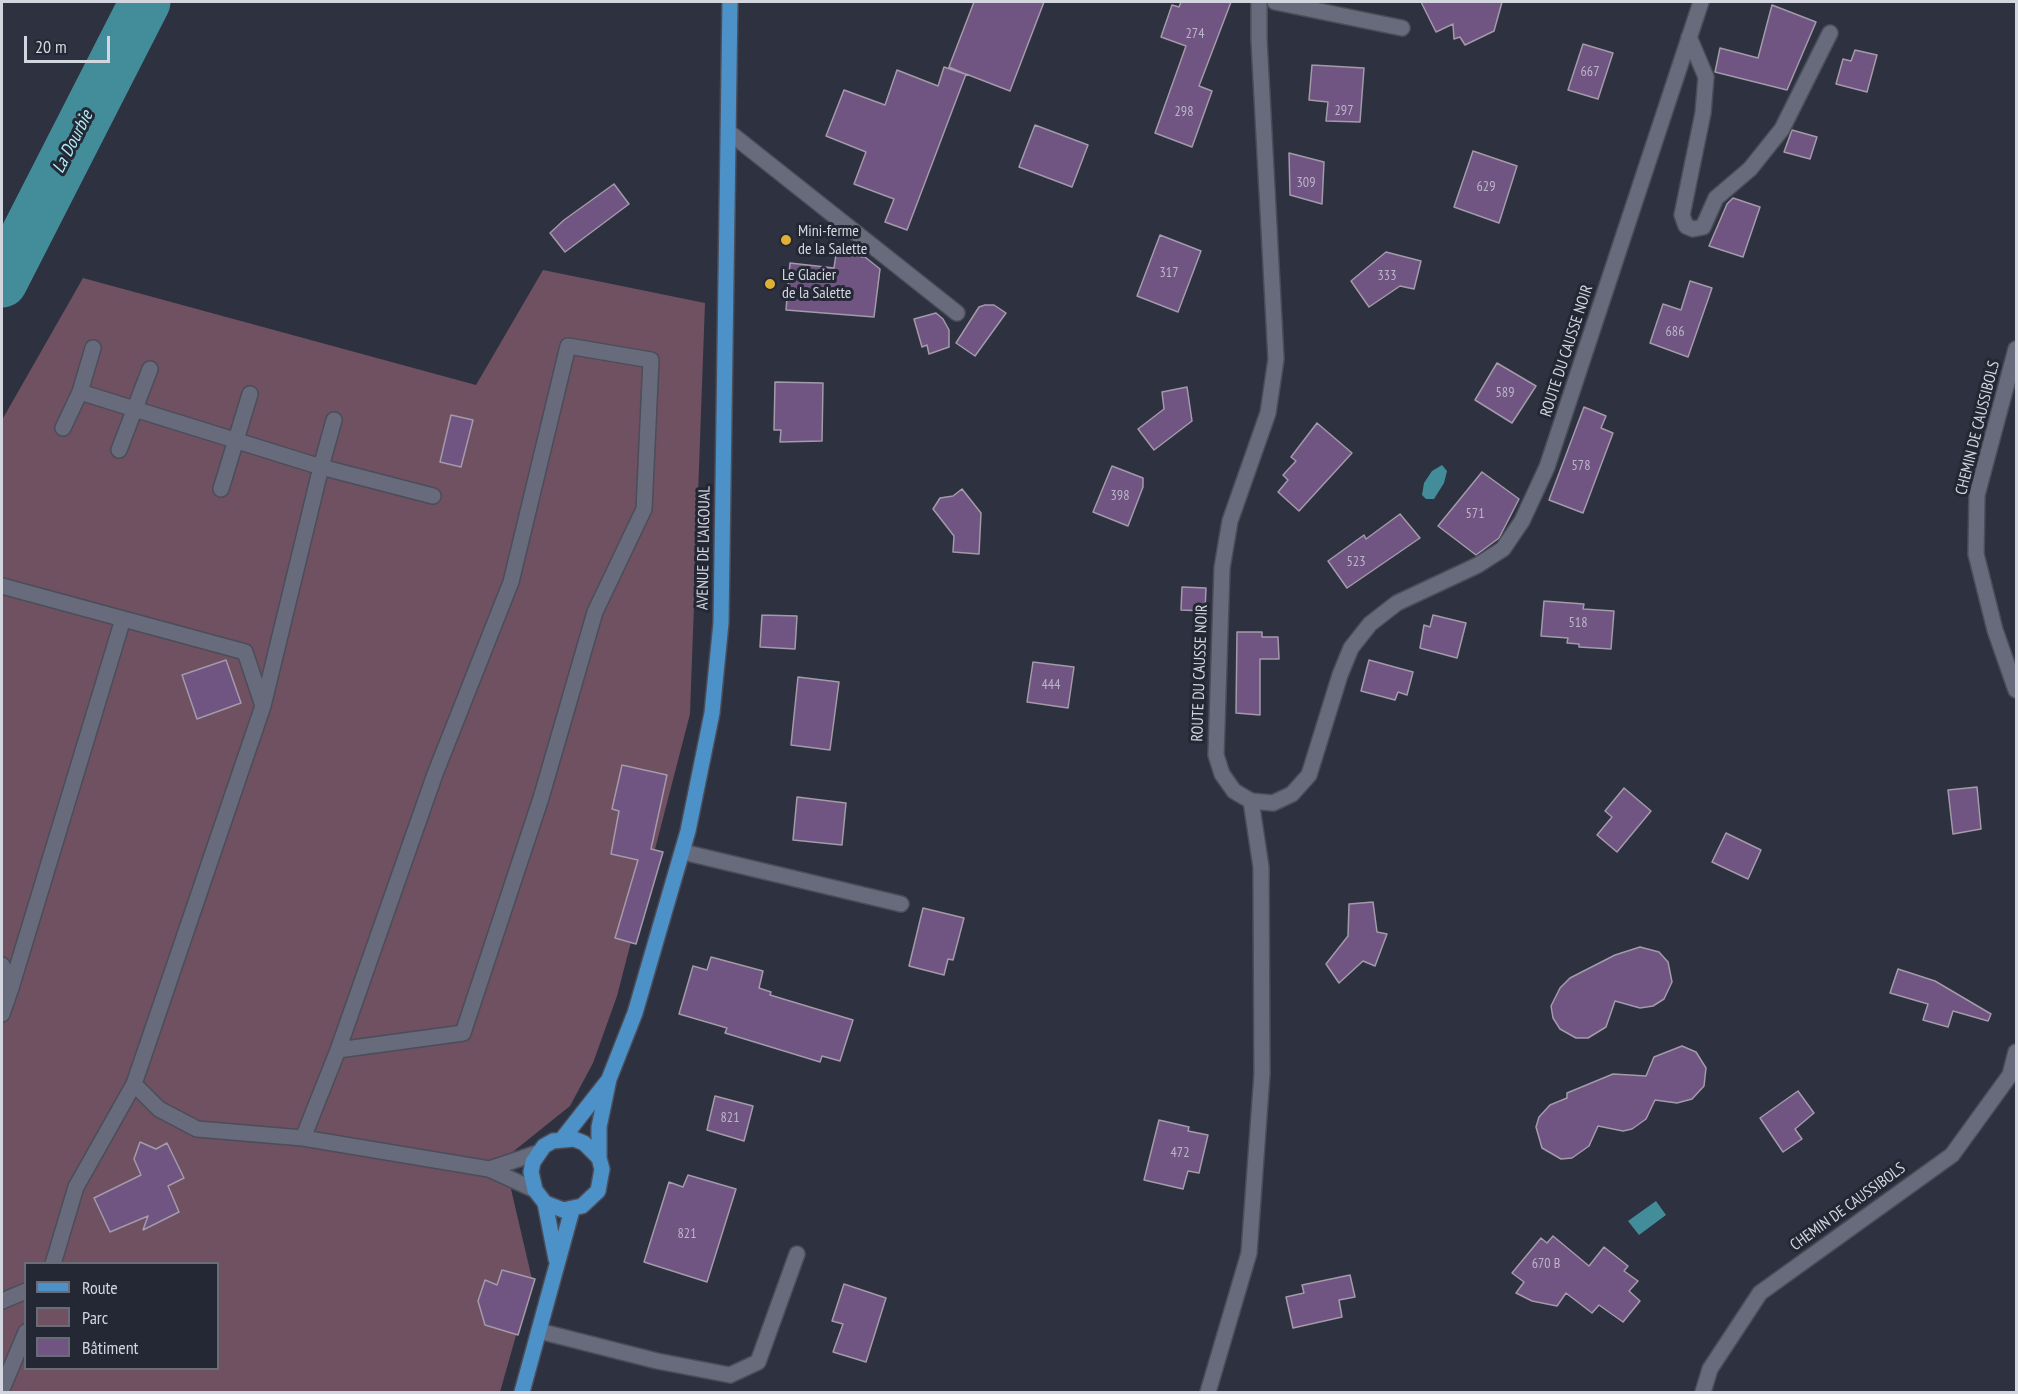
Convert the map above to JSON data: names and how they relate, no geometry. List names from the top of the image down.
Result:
{
  "streets": {
    "main road": ["AVENUE DE L'AIGOUAL"],
    "street": ["ROUTE DU CAUSSE NOIR", "CHEMIN DE CAUSSIBOLS"]
  },
  "water": ["La Dourbie"],
  "places": ["Mini-ferme de la Salette", "Le Glacier de la Salette"],
  "house_numbers": [
    "274",
    "667",
    "297",
    "298",
    "309",
    "629",
    "317",
    "333",
    "686",
    "589",
    "578",
    "398",
    "571",
    "523",
    "518",
    "444",
    "821",
    "472",
    "821",
    "670 B"
  ],
  "legend": ["Route", "Parc", "Bâtiment"],
  "scale_bar": "20 m"
}
